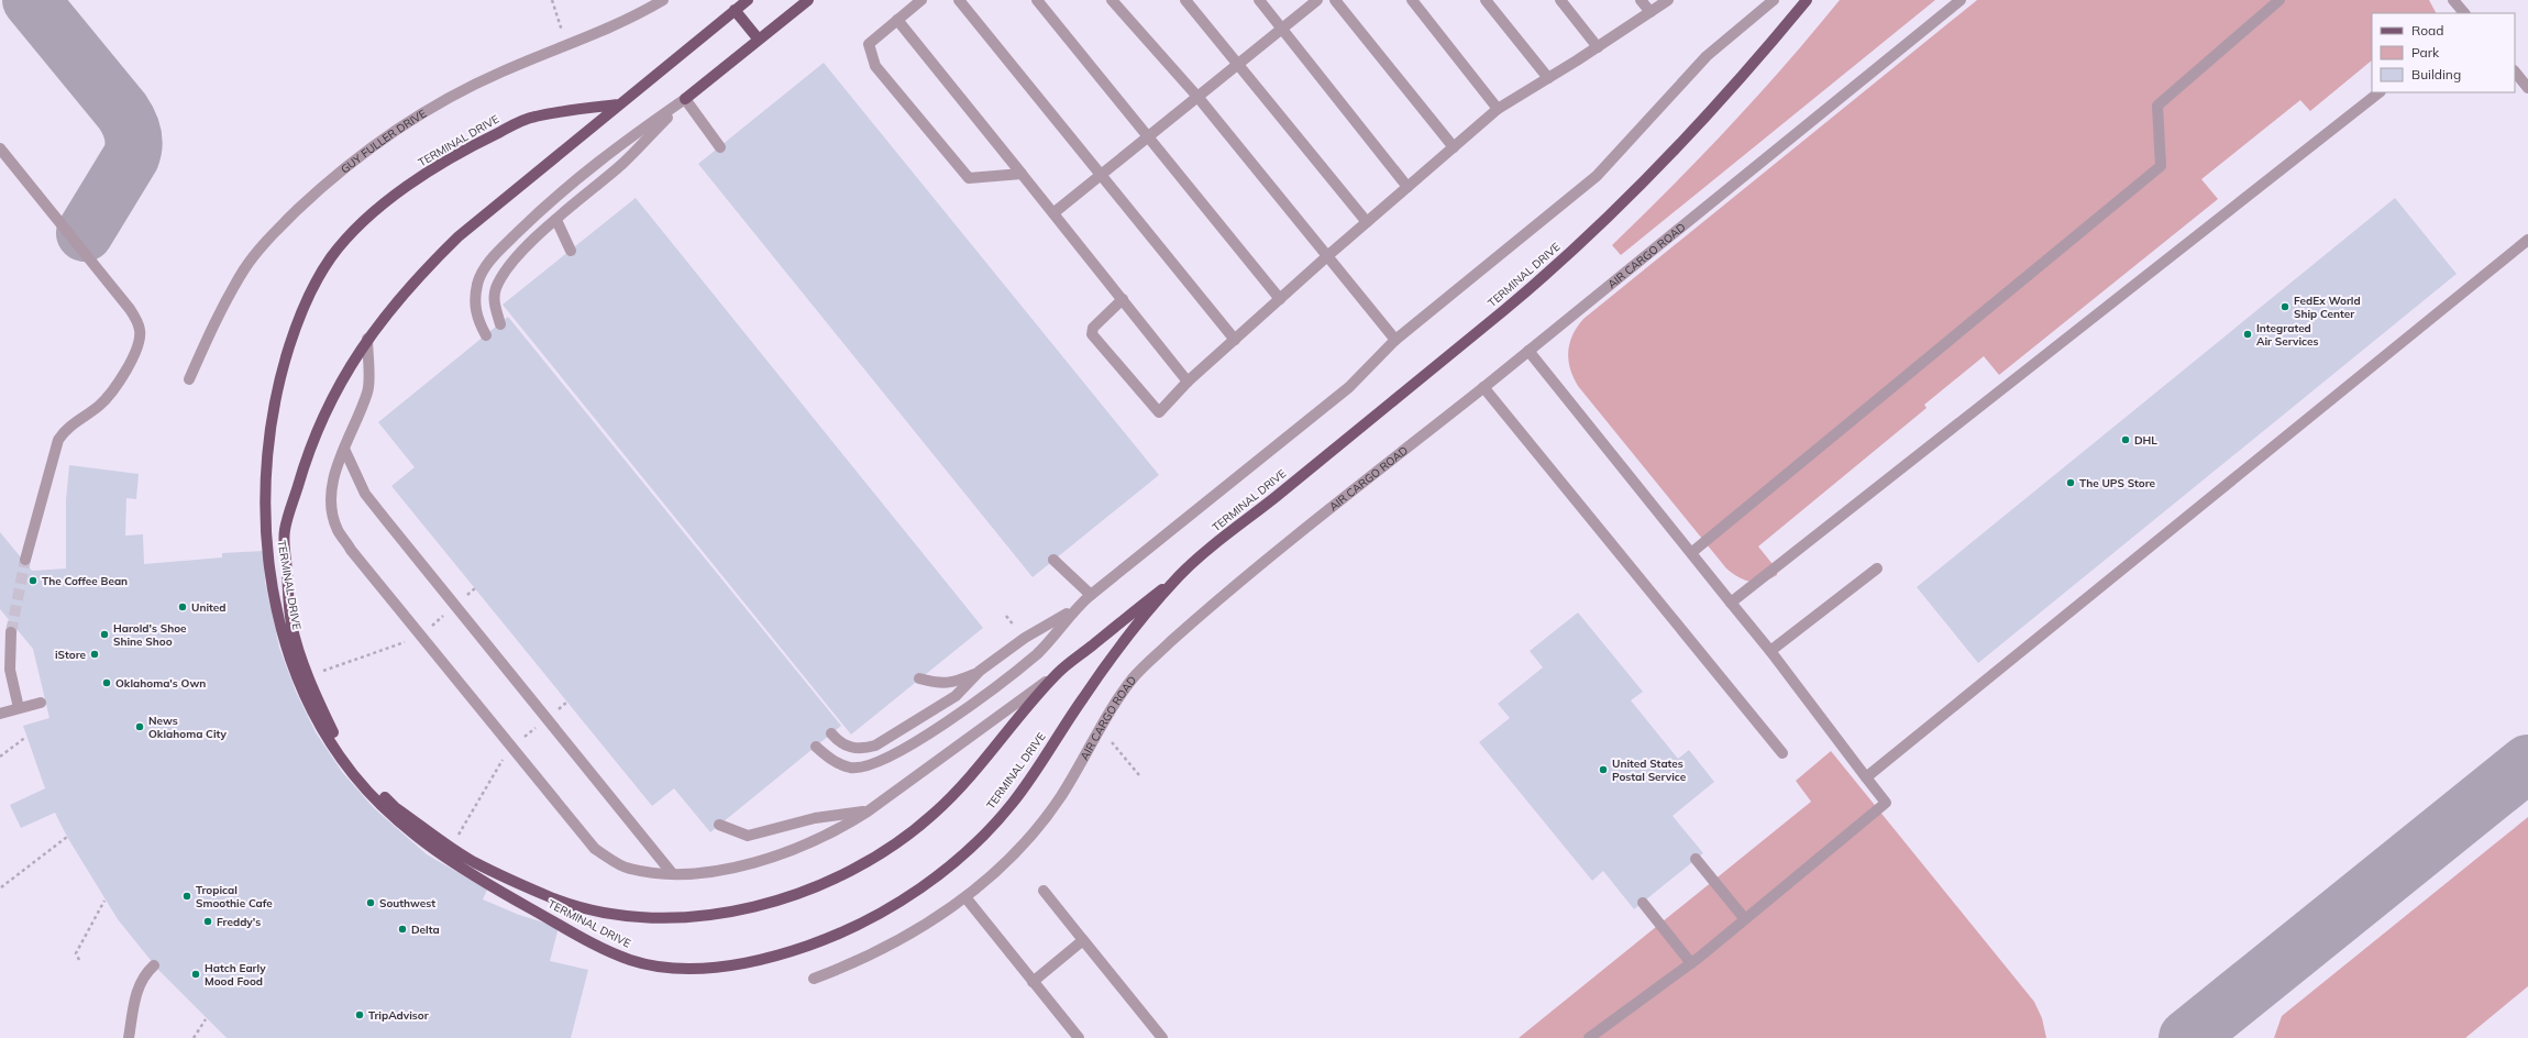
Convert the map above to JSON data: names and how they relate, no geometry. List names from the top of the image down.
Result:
{
  "streets": {
    "main road": ["TERMINAL DRIVE"],
    "street": ["GUY FULLER DRIVE", "AIR CARGO ROAD"]
  },
  "places": [
    "FedEx World Ship Center",
    "Integrated Air Services",
    "DHL",
    "The UPS Store",
    "The Coffee Bean",
    "United",
    "Harold's Shoe Shine Shoo",
    "iStore",
    "Oklahoma's Own",
    "News Oklahoma City",
    "United States Postal Service",
    "Tropical Smoothie Cafe",
    "Southwest",
    "Freddy's",
    "Delta",
    "Hatch Early Mood Food",
    "TripAdvisor"
  ],
  "legend": ["Road", "Park", "Building"]
}
